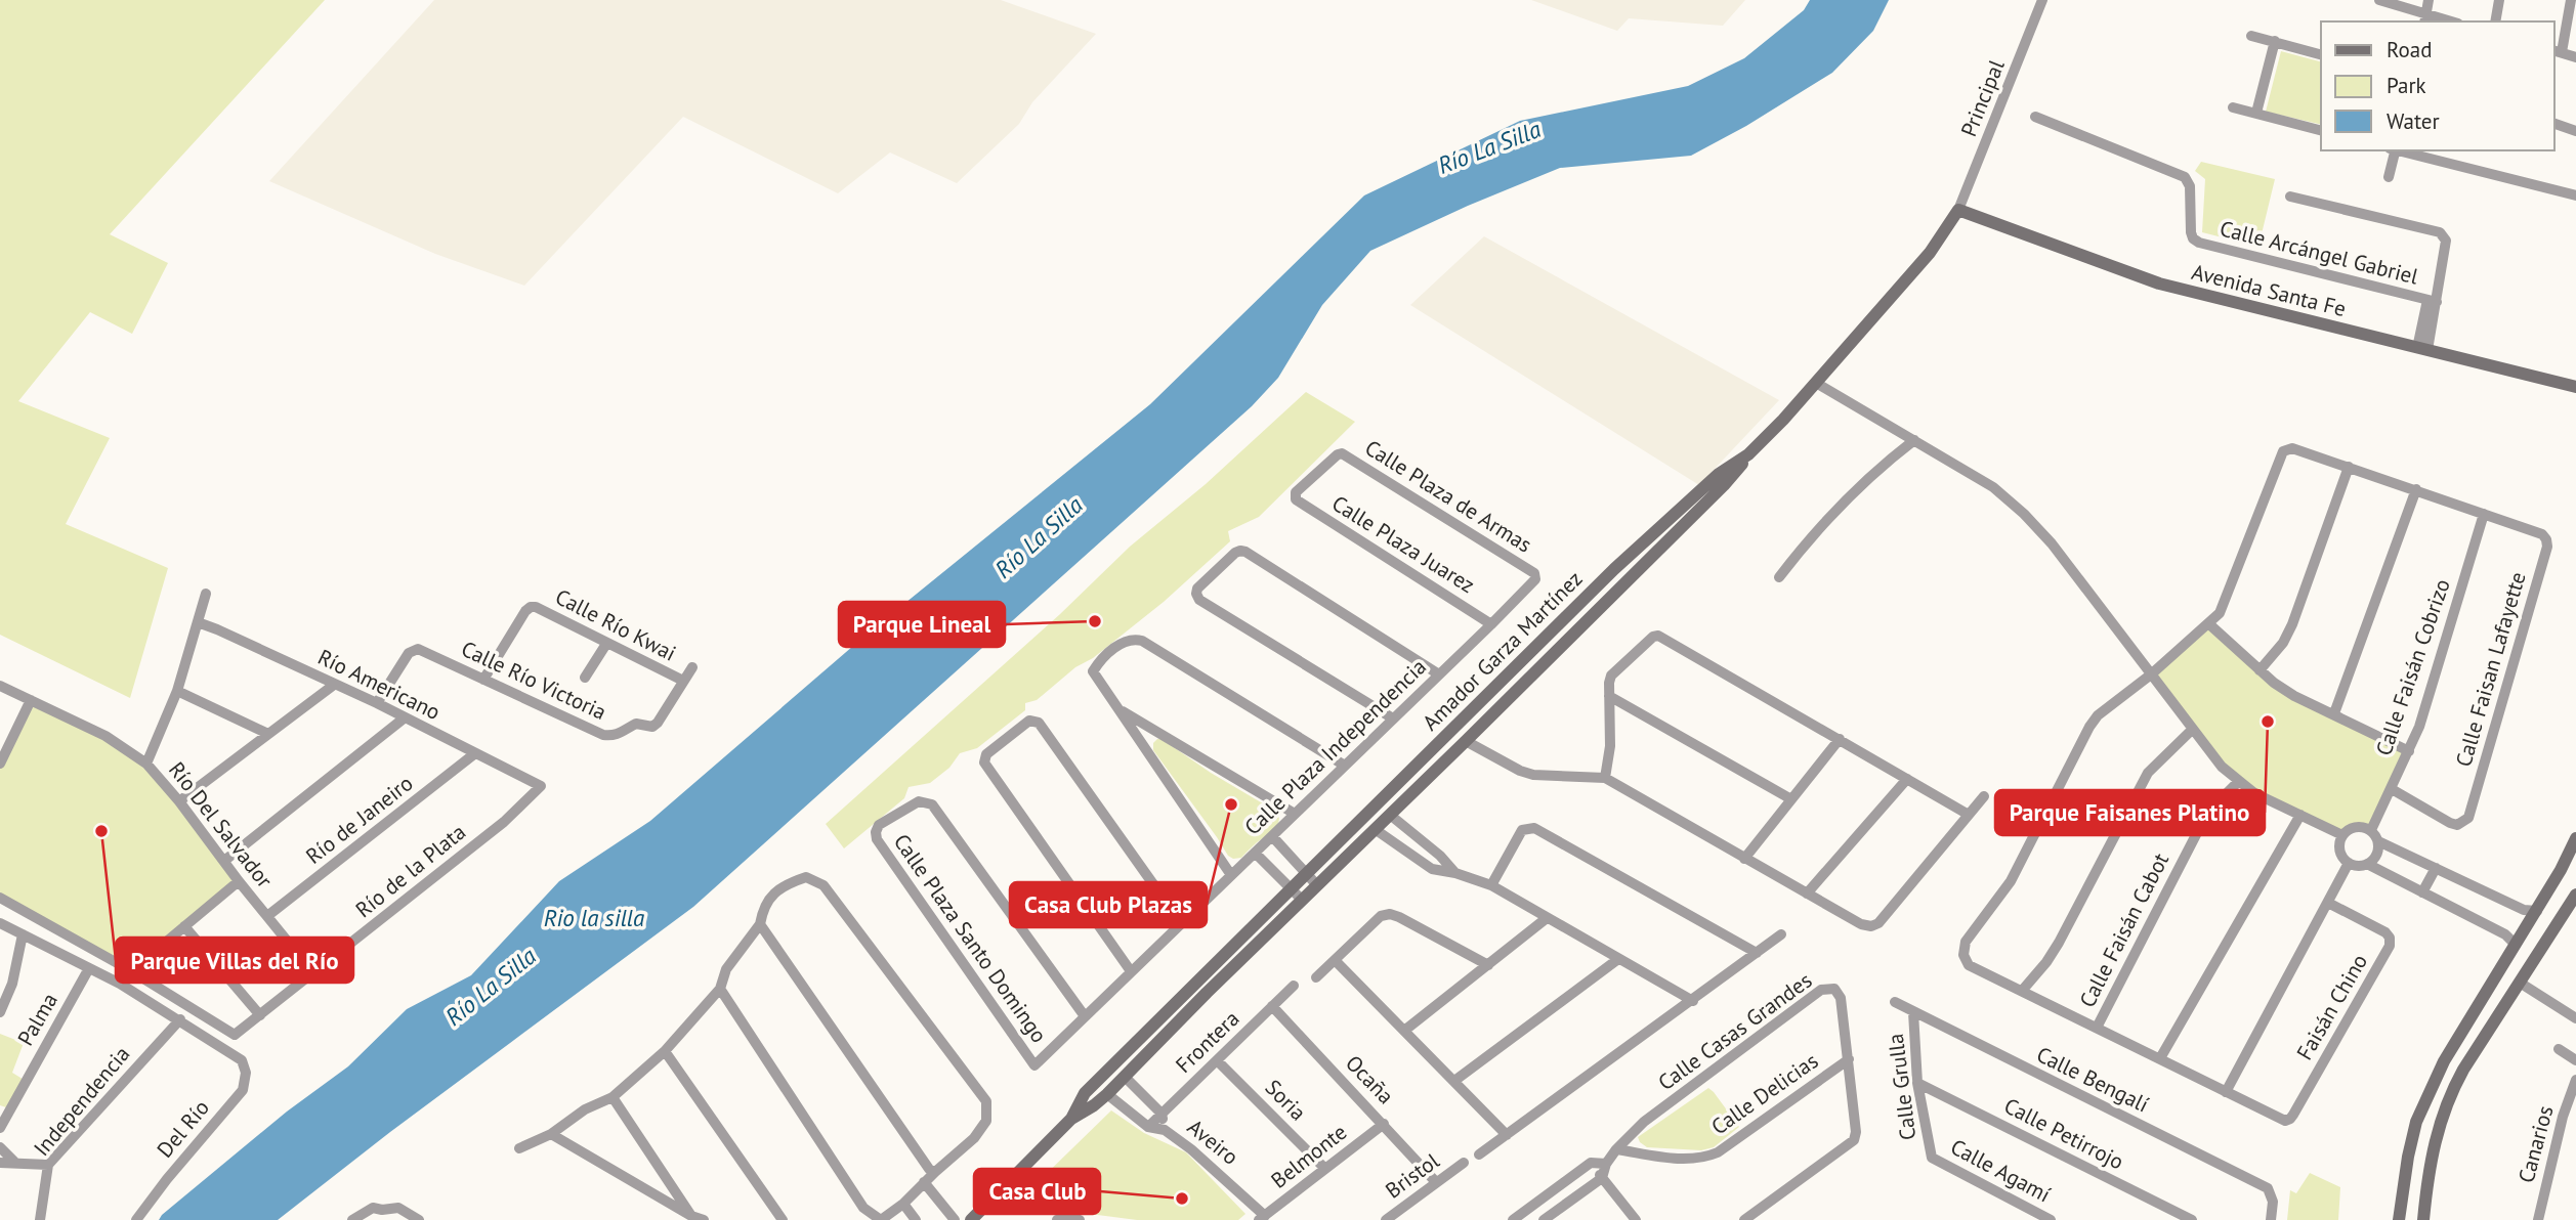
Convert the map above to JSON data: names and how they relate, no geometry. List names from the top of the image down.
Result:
{
  "streets": {
    "street": [
      "Principal",
      "Calle Arcángel Gabriel",
      "Avenida Santa Fe",
      "Calle Plaza de Armas",
      "Calle Plaza Juarez",
      "Calle Río Kwai",
      "Amador Garza Martínez",
      "Calle Faisán Cobrizo",
      "Calle Faisan Lafayette",
      "Calle Río Victoria",
      "Río Americano",
      "Calle Plaza Independencia",
      "Río de Janeiro",
      "Río Del Salvador",
      "Río de la Plata",
      "Calle Faisán Cabot",
      "Calle Plaza Santo Domingo",
      "Faisán Chino",
      "Palma",
      "Calle Casas Grandes",
      "Frontera",
      "Ocaña",
      "Calle Bengalí",
      "Calle Grulla",
      "Calle Delicias",
      "Soria",
      "Independencia",
      "Del Río",
      "Calle Petirrojo",
      "Aveiro",
      "Canarios",
      "Belmonte",
      "Calle Agamí",
      "Bristol"
    ]
  },
  "crossings": [
    ["Principal", "Avenida Santa Fe"],
    ["Principal", "Amador Garza Martínez"],
    ["Avenida Santa Fe", "Amador Garza Martínez"],
    ["Calle Plaza de Armas", "Calle Plaza Juarez"],
    ["Calle Plaza de Armas", "Calle Plaza Independencia"],
    ["Calle Plaza Juarez", "Calle Plaza Independencia"],
    ["Calle Río Kwai", "Calle Río Victoria"],
    ["Amador Garza Martínez", "Aveiro"],
    ["Calle Faisán Cobrizo", "Calle Faisan Lafayette"],
    ["Calle Río Victoria", "Río Americano"],
    ["Río Americano", "Río de Janeiro"],
    ["Río Americano", "Río de la Plata"],
    ["Calle Plaza Independencia", "Calle Plaza Santo Domingo"],
    ["Río de Janeiro", "Río Del Salvador"],
    ["Río Del Salvador", "Río de la Plata"],
    ["Calle Casas Grandes", "Calle Delicias"],
    ["Frontera", "Ocaña"],
    ["Frontera", "Soria"],
    ["Frontera", "Aveiro"],
    ["Ocaña", "Belmonte"],
    ["Ocaña", "Bristol"],
    ["Calle Bengalí", "Calle Grulla"],
    ["Calle Grulla", "Calle Petirrojo"],
    ["Calle Grulla", "Calle Agamí"],
    ["Soria", "Belmonte"],
    ["Independencia", "Del Río"],
    ["Aveiro", "Belmonte"]
  ],
  "water": ["Río La Silla", "Rio la silla"],
  "places": [
    "Parque Lineal",
    "Parque Faisanes Platino",
    "Casa Club Plazas",
    "Parque Villas del Río",
    "Casa Club"
  ],
  "legend": ["Road", "Park", "Water"]
}
